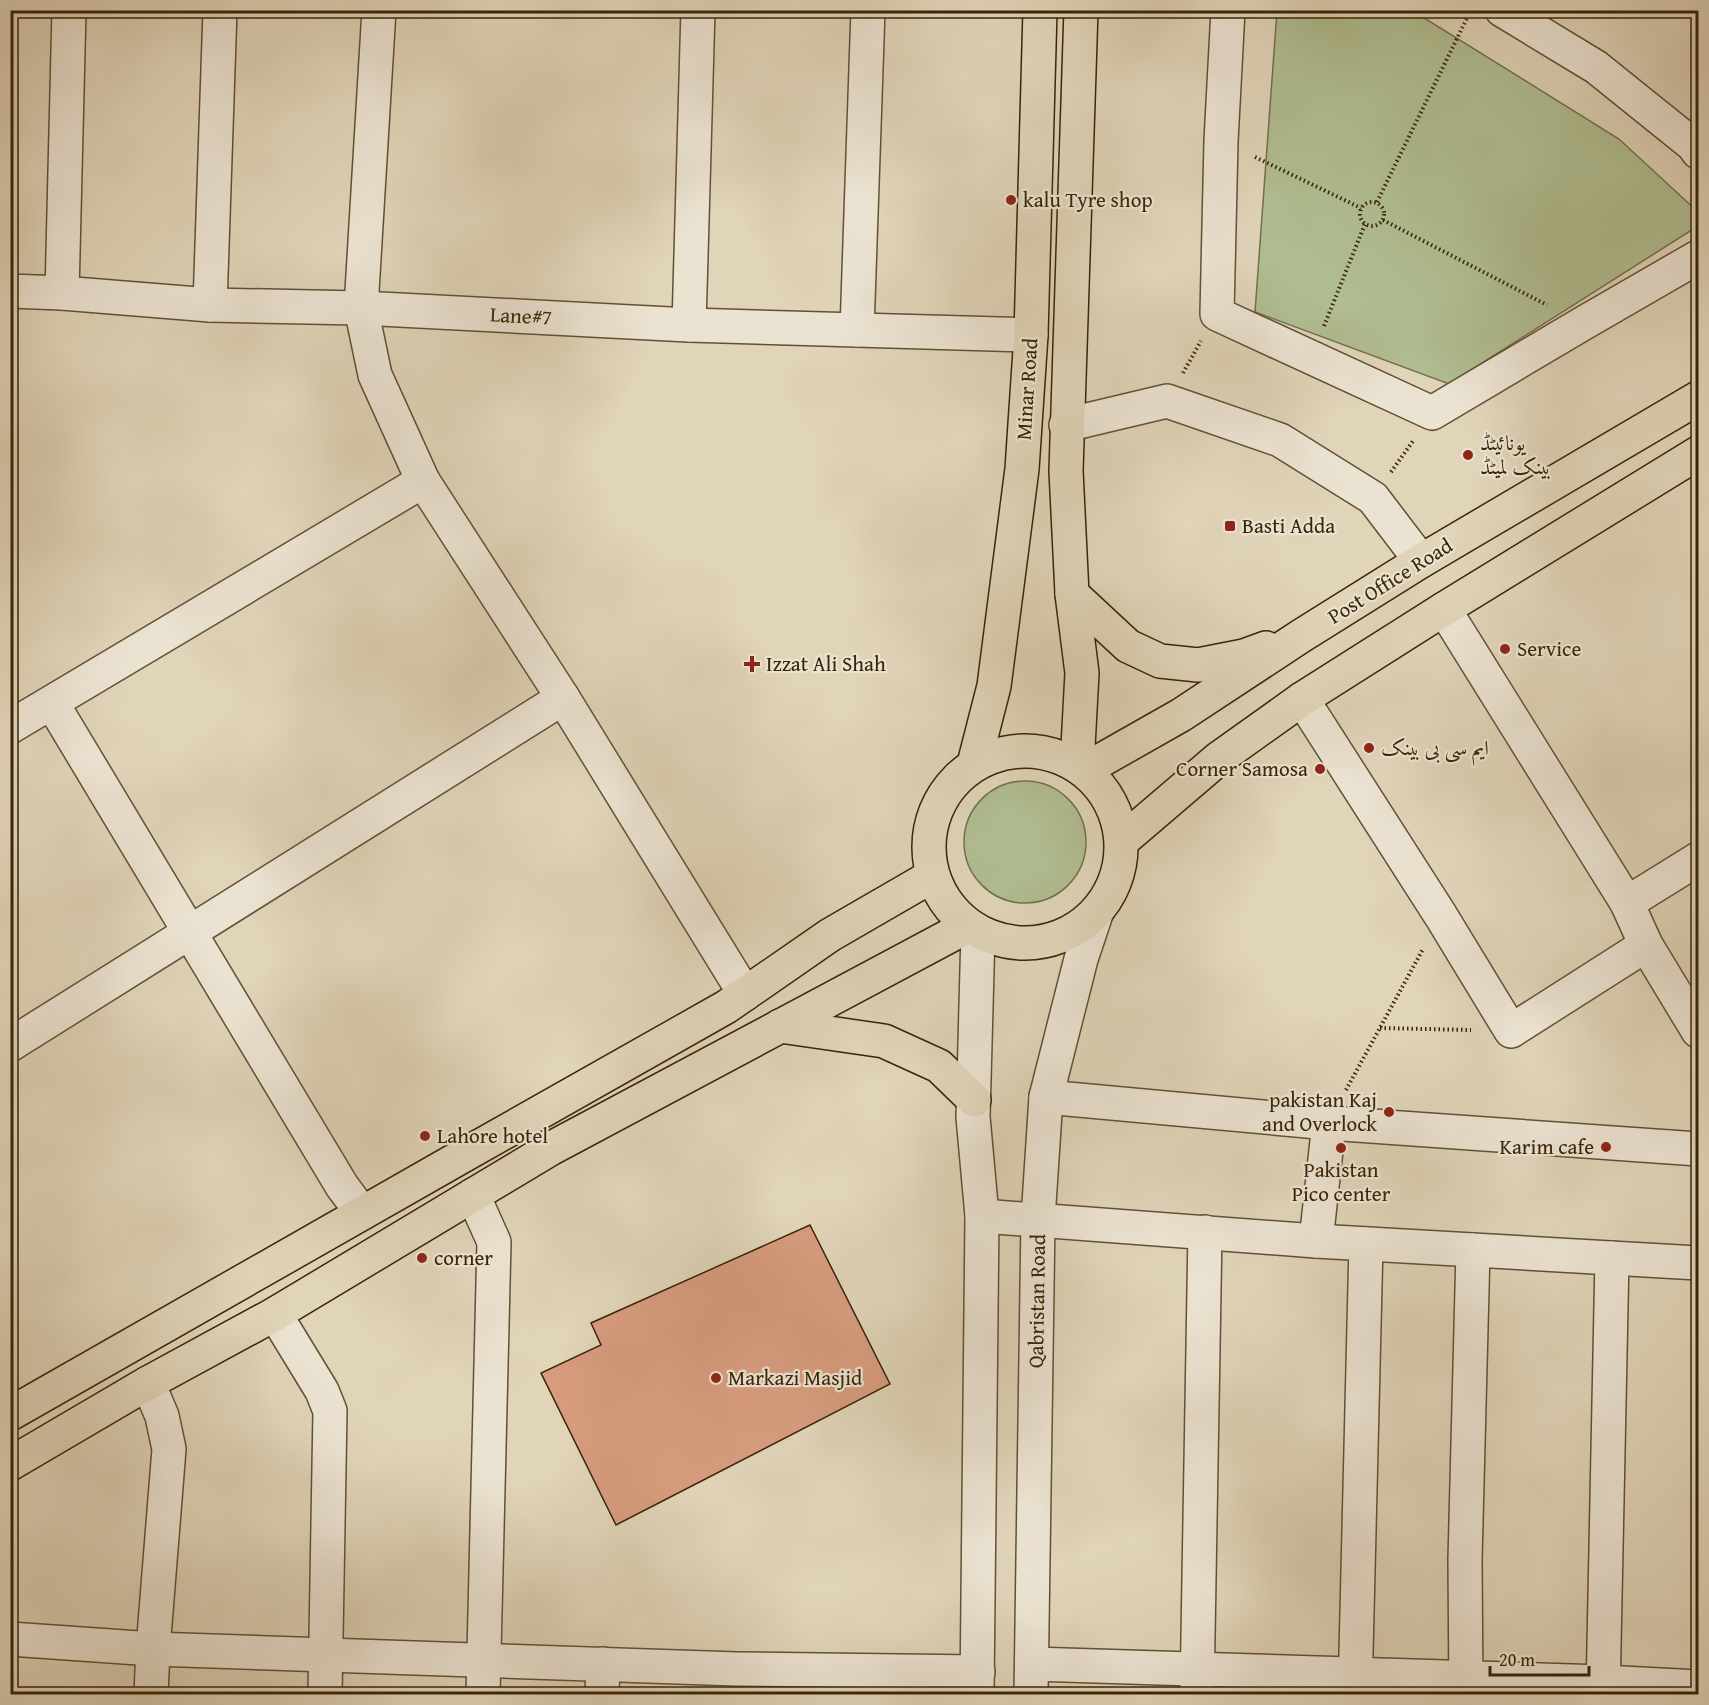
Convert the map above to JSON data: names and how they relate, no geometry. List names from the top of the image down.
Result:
{
  "streets": {
    "main road": ["Minar Road", "Post Office Road"],
    "street": ["Lane#7", "Qabristan Road"]
  },
  "crossings": [
    ["Lane#7", "Minar Road"],
    ["Minar Road", "Post Office Road"],
    ["Minar Road", "Qabristan Road"],
    ["Post Office Road", "Qabristan Road"]
  ],
  "places": {
    "other": [
      "kalu Tyre shop",
      "یونائیٹڈ بینک لمیٹڈ",
      "Service",
      "ایم سی بی بینک",
      "Corner Samosa",
      "pakistan Kaj and Overlock",
      "Lahore hotel",
      "Karim cafe",
      "Pakistan Pico center",
      "corner",
      "Markazi Masjid"
    ],
    "transit": ["Basti Adda"],
    "health": ["Izzat Ali Shah"]
  },
  "scale_bar": "20 m"
}
